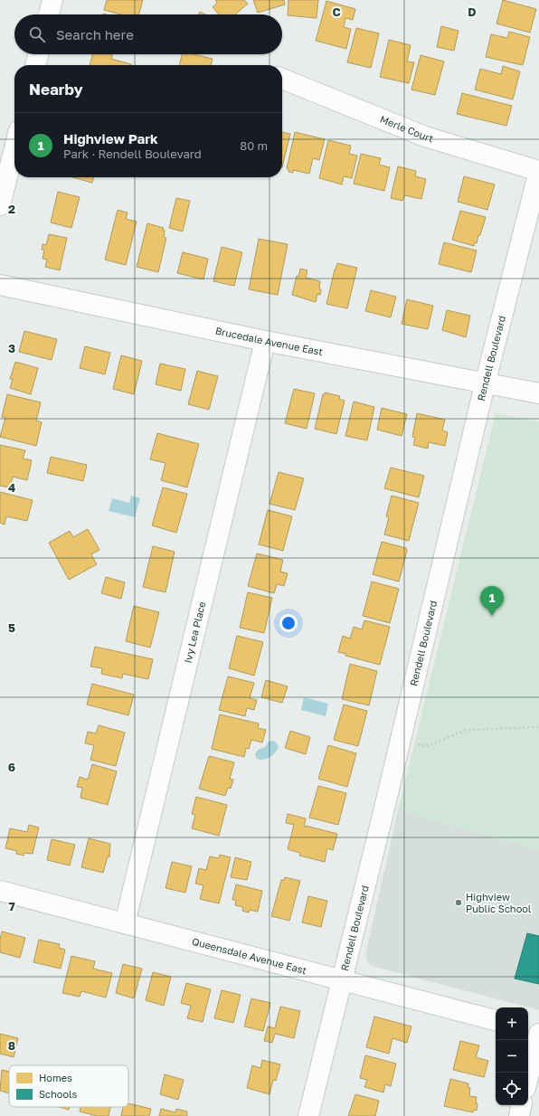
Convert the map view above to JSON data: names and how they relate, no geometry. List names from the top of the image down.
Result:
{
  "streets": {
    "street": [
      "Merle Court",
      "Brucedale Avenue East",
      "Rendell Boulevard",
      "Ivy Lea Place",
      "Queensdale Avenue East"
    ]
  },
  "crossings": [
    ["Merle Court", "Rendell Boulevard"],
    ["Brucedale Avenue East", "Rendell Boulevard"],
    ["Brucedale Avenue East", "Ivy Lea Place"],
    ["Rendell Boulevard", "Queensdale Avenue East"],
    ["Ivy Lea Place", "Queensdale Avenue East"]
  ],
  "places": ["Highview Public School"],
  "legend": ["Homes", "Schools"],
  "page": {
    "search": "Search here",
    "heading": "Nearby",
    "list": [
      {
        "mark": "1",
        "name": "Highview Park",
        "note": "Park · Rendell Boulevard",
        "value": "80 m"
      }
    ],
    "pins": "1",
    "map_buttons": ["+", "−"]
  },
  "grid": {
    "columns": ["C", "D"],
    "rows": [
      "2",
      "3",
      "4",
      "5",
      "6",
      "7",
      "8"
    ]
  }
}
